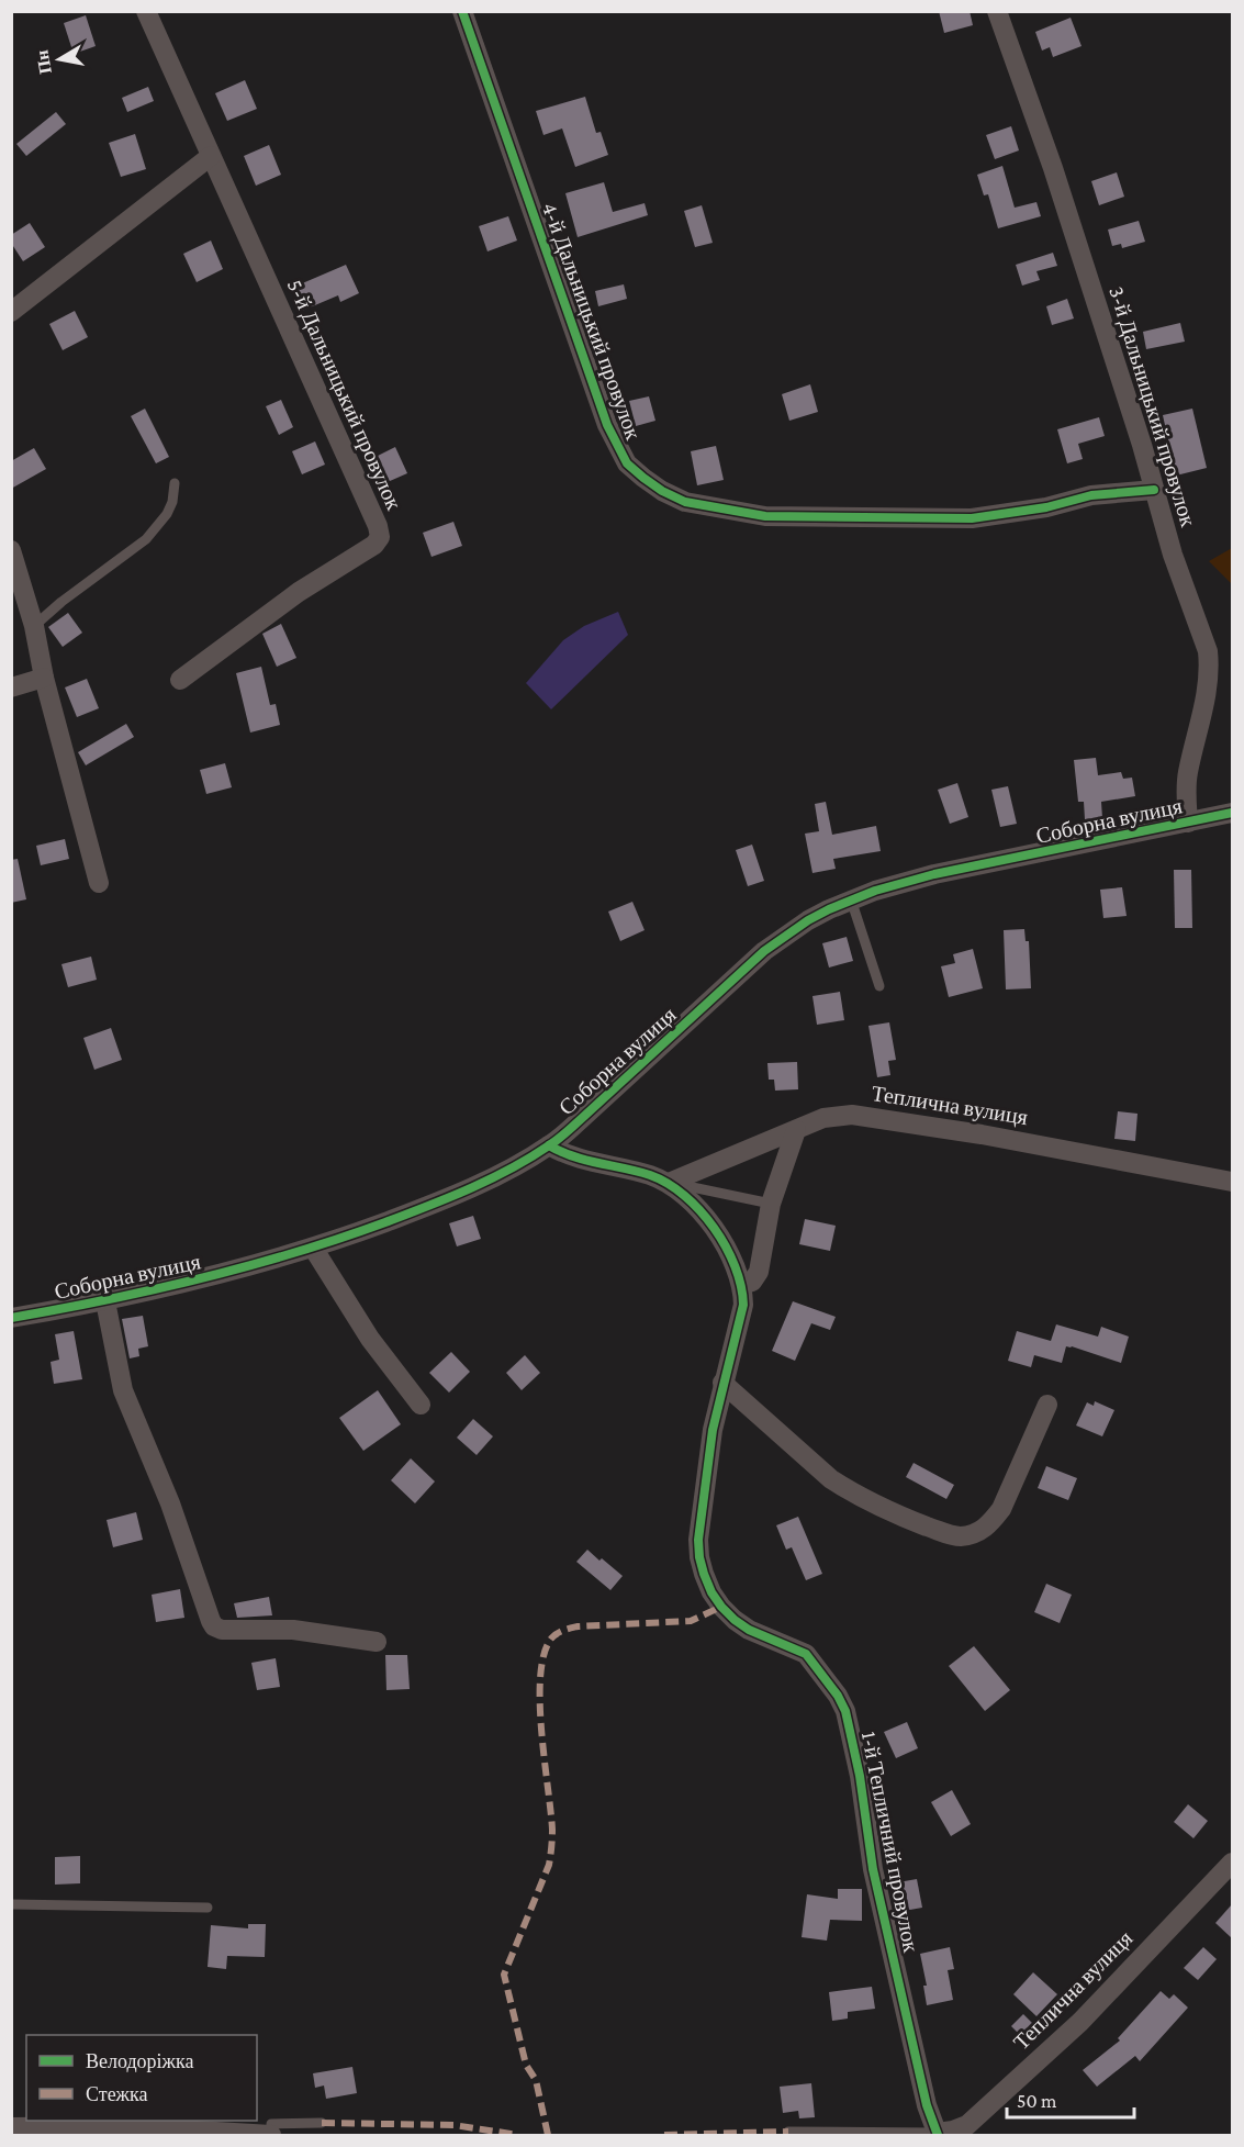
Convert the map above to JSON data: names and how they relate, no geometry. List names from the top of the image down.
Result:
{
  "streets": {
    "street": [
      "4-й Дальницький провулок",
      "5-й Дальницький провулок",
      "3-й Дальницький провулок",
      "Соборна вулиця",
      "Теплична вулиця",
      "1-й Тепличний провулок"
    ]
  },
  "crossings": [
    ["4-й Дальницький провулок", "3-й Дальницький провулок"],
    ["3-й Дальницький провулок", "Соборна вулиця"],
    ["Соборна вулиця", "1-й Тепличний провулок"],
    ["Теплична вулиця", "1-й Тепличний провулок"]
  ],
  "legend": ["Велодоріжка", "Стежка"],
  "scale_bar": "50 m",
  "north": "left"
}
